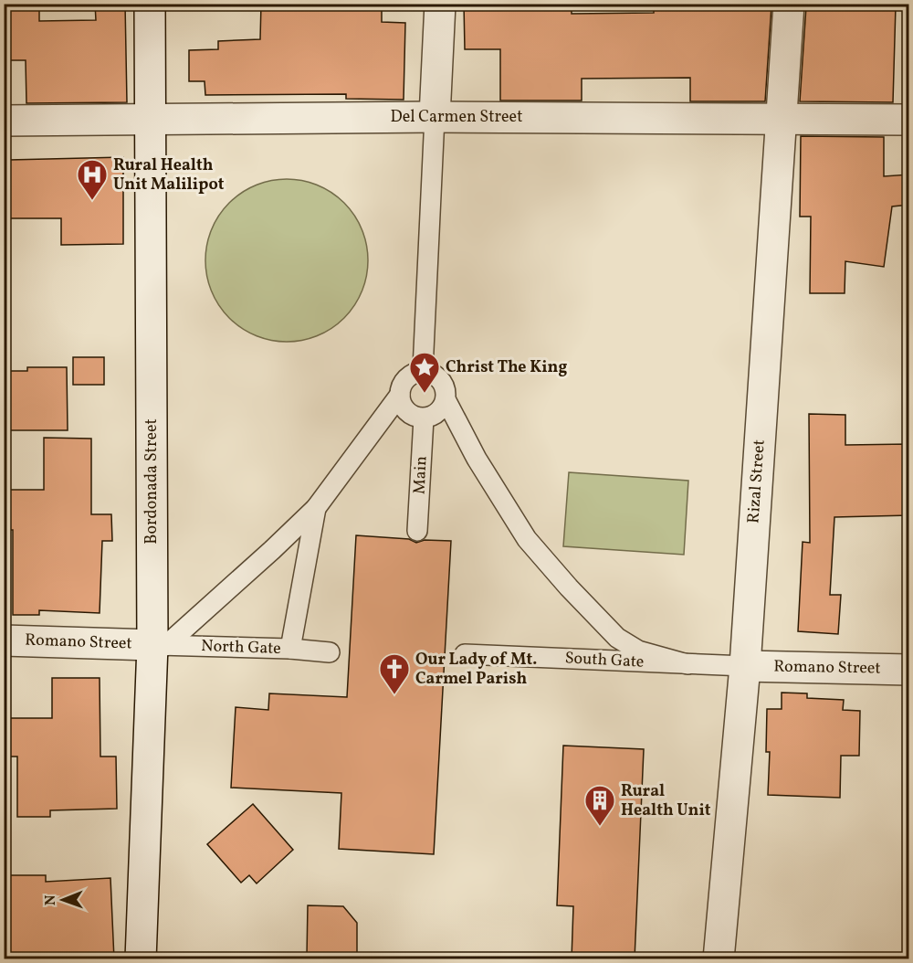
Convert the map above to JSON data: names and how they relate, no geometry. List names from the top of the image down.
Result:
{
  "streets": {
    "street": [
      "Del Carmen Street",
      "Bordonada Street",
      "Rizal Street",
      "Romano Street"
    ],
    "lane": ["Main", "North Gate", "South Gate"]
  },
  "crossings": [
    ["Del Carmen Street", "Bordonada Street"],
    ["Del Carmen Street", "Rizal Street"],
    ["Bordonada Street", "Romano Street"],
    ["Bordonada Street", "North Gate"],
    ["Rizal Street", "Romano Street"],
    ["Rizal Street", "South Gate"],
    ["Romano Street", "North Gate"],
    ["Romano Street", "South Gate"]
  ],
  "places": {
    "hospital": ["Rural Health Unit Malilipot"],
    "place": ["Christ The King"],
    "church": ["Our Lady of Mt. Carmel Parish"],
    "building": ["Rural Health Unit"]
  },
  "north": "left"
}
